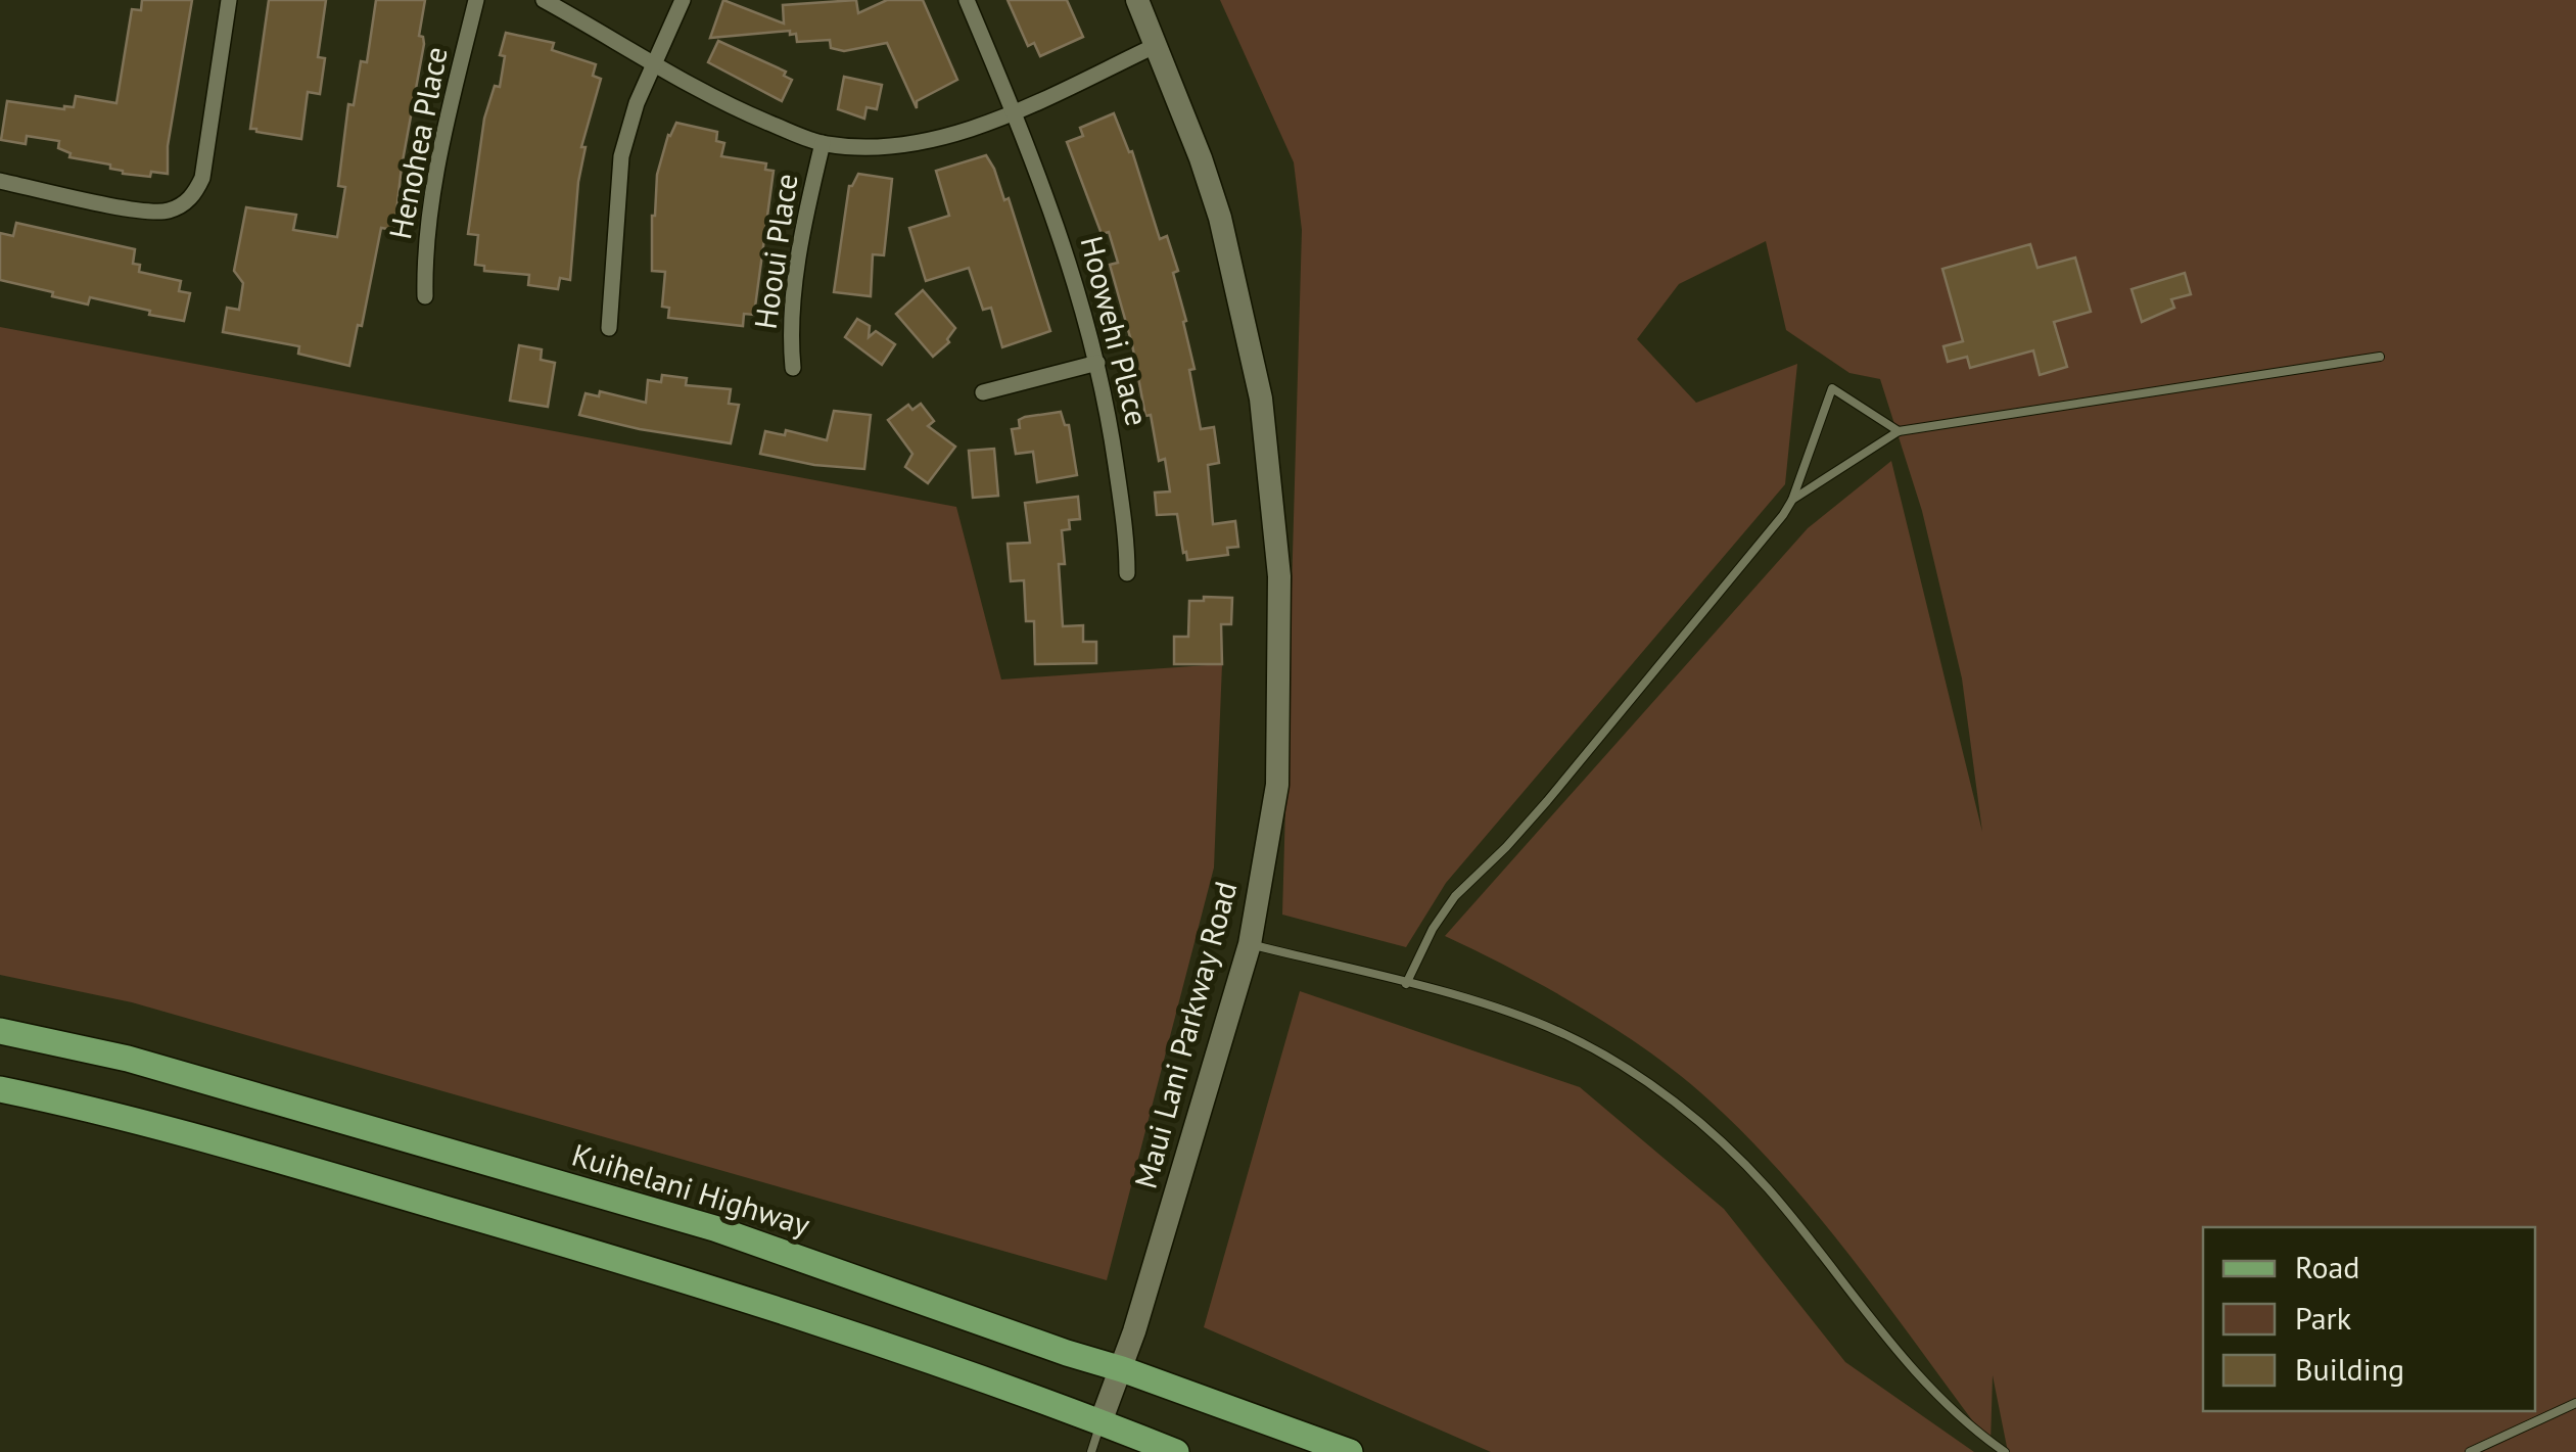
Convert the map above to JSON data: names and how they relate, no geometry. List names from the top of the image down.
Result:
{
  "streets": {
    "main road": ["Maui Lani Parkway Road", "Kuihelani Highway"],
    "street": ["Henohea Place", "Hooui Place", "Hoowehi Place"]
  },
  "crossings": [
    ["Maui Lani Parkway Road", "Kuihelani Highway"]
  ],
  "legend": ["Road", "Park", "Building"]
}
